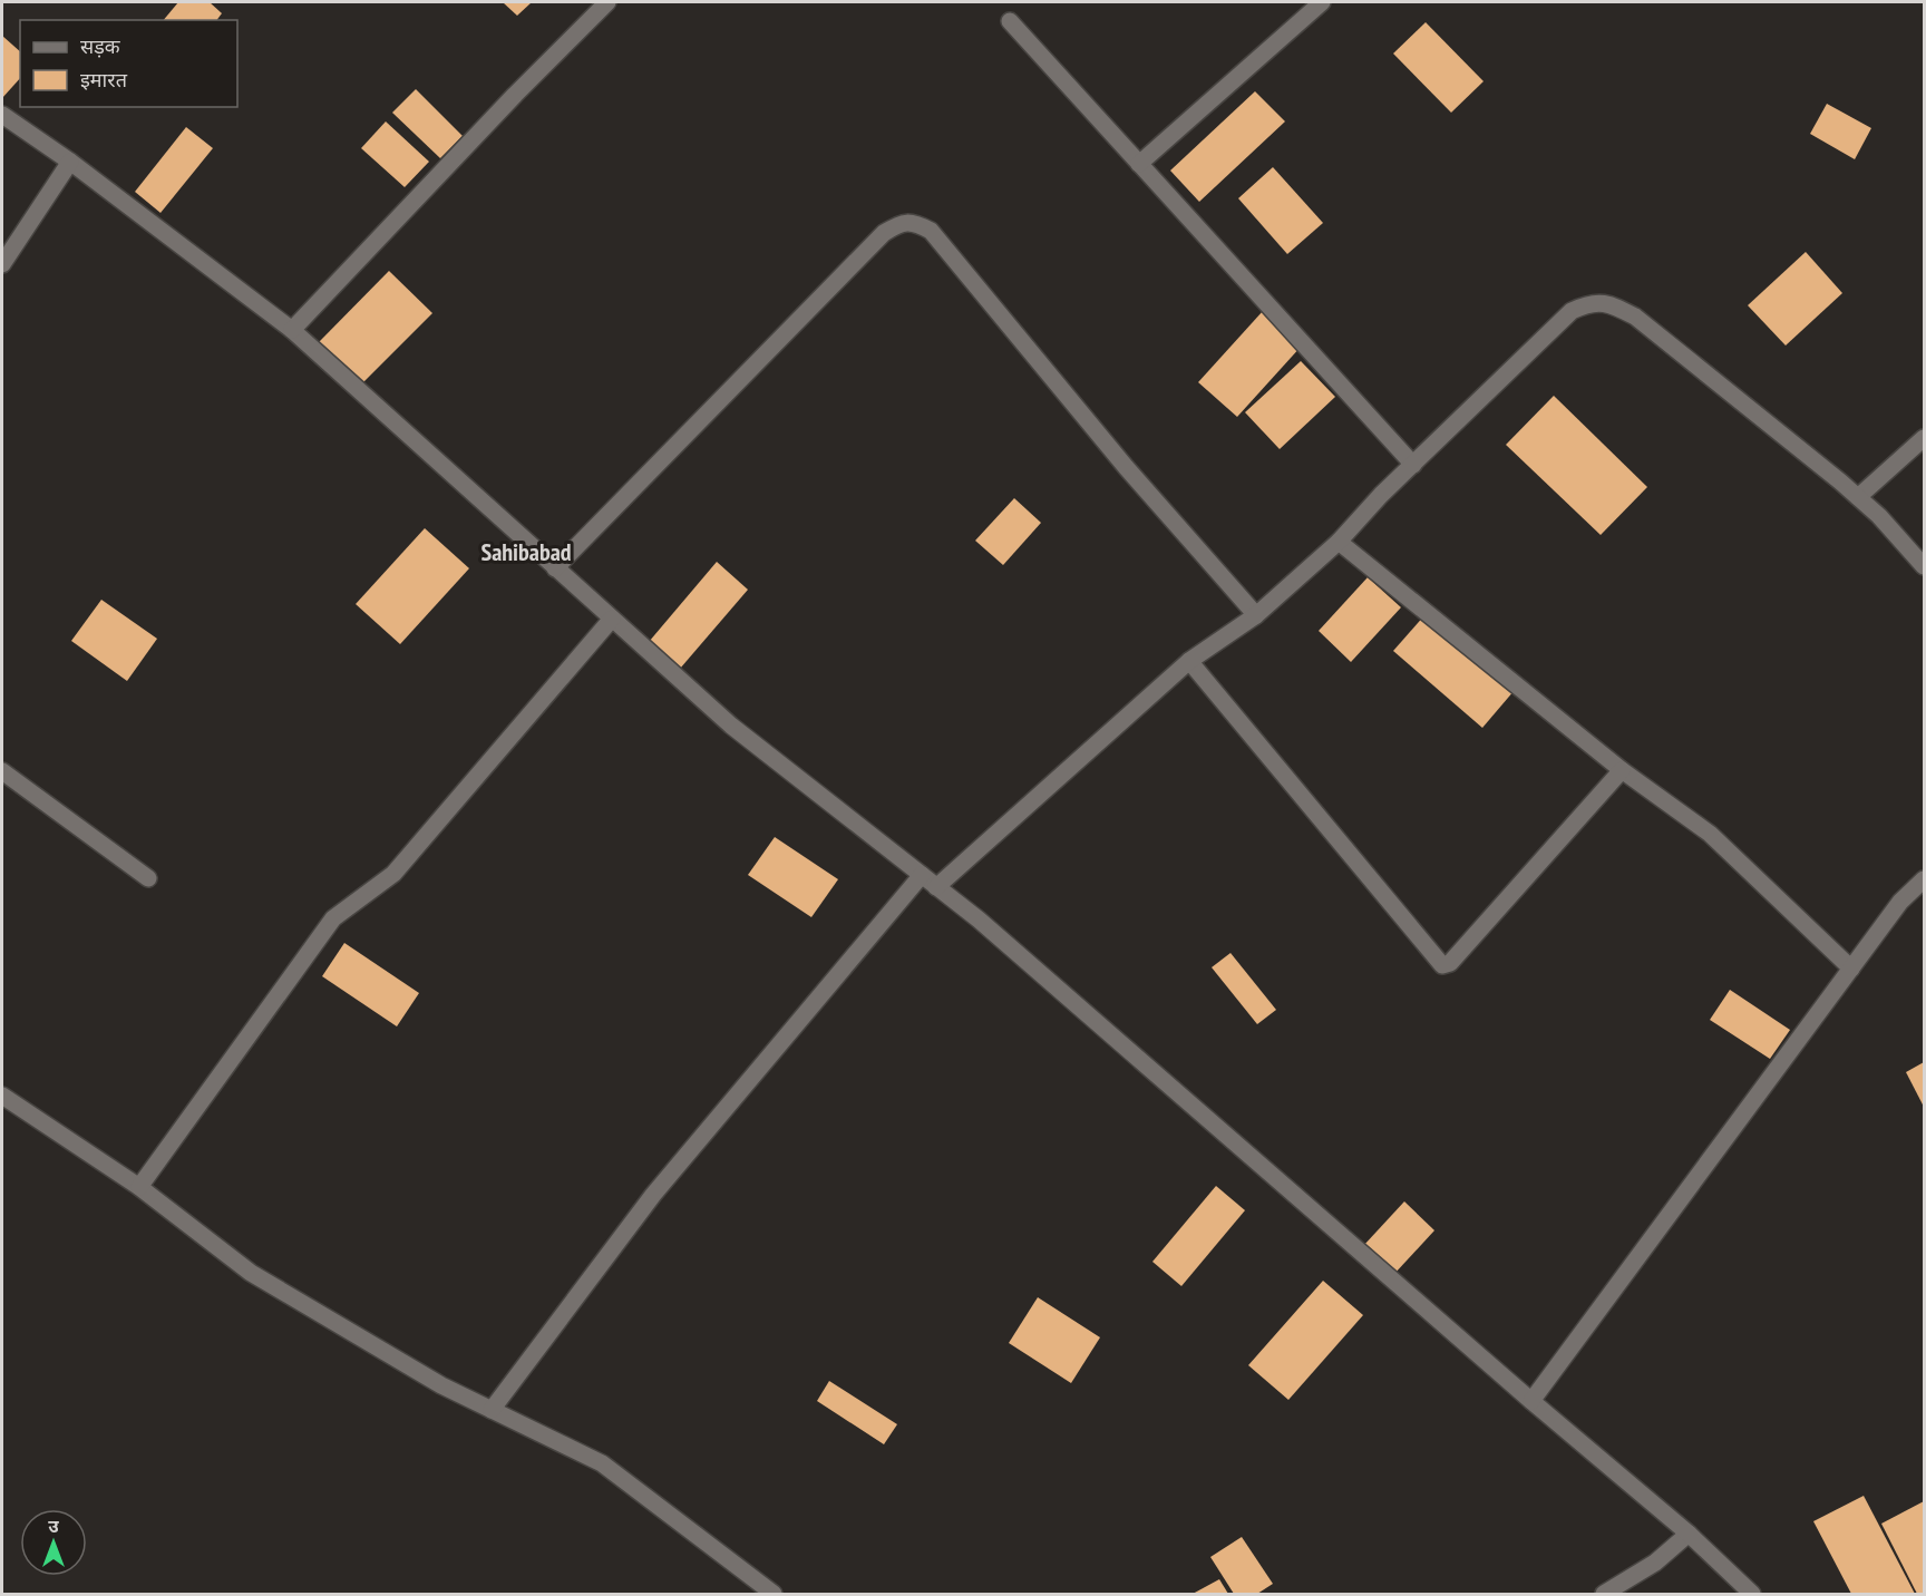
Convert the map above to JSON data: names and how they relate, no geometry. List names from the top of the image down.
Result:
{
  "districts": ["Sahibabad"],
  "legend": ["सड़क", "इमारत"],
  "north": "top"
}
